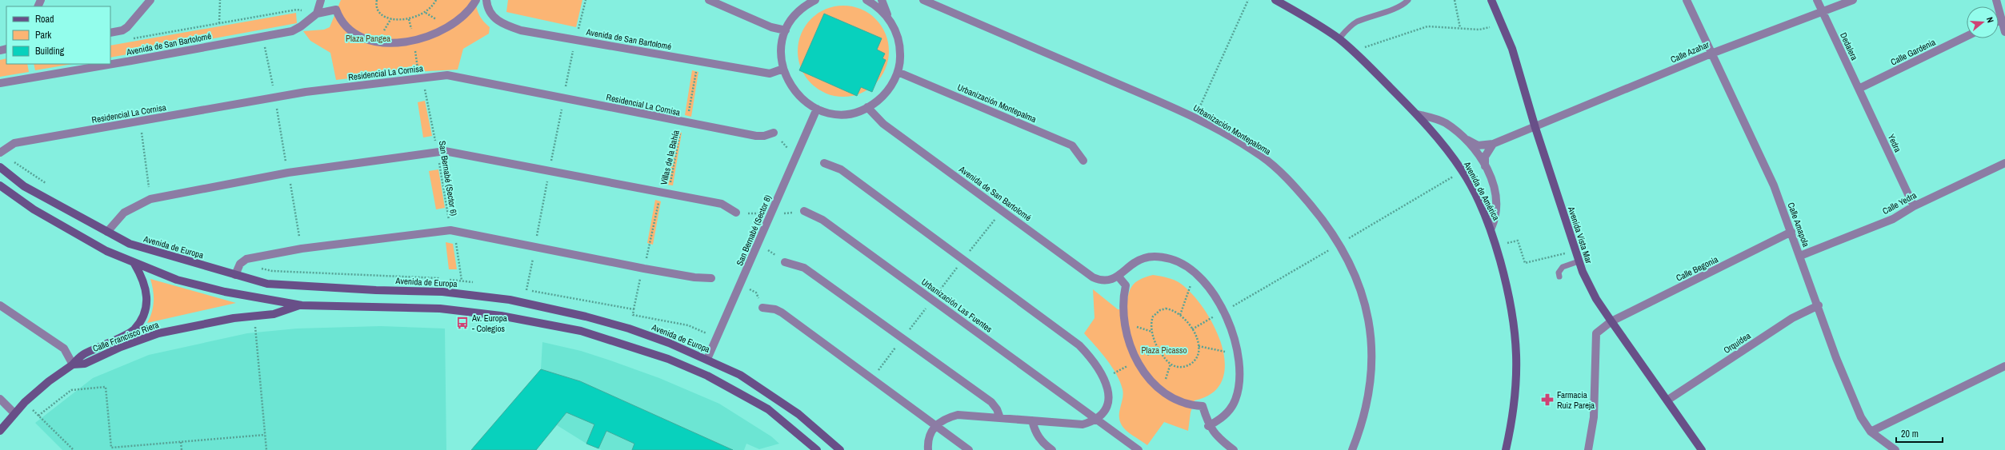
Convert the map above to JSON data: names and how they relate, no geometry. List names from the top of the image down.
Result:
{
  "streets": {
    "street": [
      "Avenida de San Bartolomé",
      "Dedalera",
      "Calle Azahar",
      "Calle Gardenia",
      "Residencial La Cornisa",
      "Urbanización Montepalma",
      "Urbanización Montepaloma",
      "Yedra",
      "Avenida de América",
      "Calle Yedra",
      "Calle Amapola",
      "San Bernabé (Sector 8)",
      "Avenida Vista Mar",
      "Avenida de Europa",
      "Calle Begonia",
      "Urbanización Las Fuentes",
      "Calle Francisco Riera",
      "Orquídea"
    ],
    "path": ["Villas de la Bahía", "San Bernabé (Sector 6)"]
  },
  "crossings": [
    ["Avenida de San Bartolomé", "Villas de la Bahía"],
    ["Dedalera", "Calle Azahar"],
    ["Dedalera", "Calle Gardenia"],
    ["Dedalera", "Yedra"],
    ["Calle Azahar", "Calle Amapola"],
    ["Calle Azahar", "Avenida Vista Mar"],
    ["Calle Gardenia", "Yedra"],
    ["Residencial La Cornisa", "Villas de la Bahía"],
    ["Residencial La Cornisa", "San Bernabé (Sector 6)"],
    ["Yedra", "Calle Yedra"],
    ["Calle Yedra", "Calle Amapola"],
    ["Calle Amapola", "Calle Begonia"],
    ["Calle Amapola", "Orquídea"],
    ["San Bernabé (Sector 8)", "Avenida de Europa"],
    ["Avenida Vista Mar", "Calle Begonia"],
    ["Avenida Vista Mar", "Orquídea"]
  ],
  "parks": ["Plaza Pangea", "Plaza Picasso"],
  "places": {
    "bus stop": ["Av. Europa - Colegios"],
    "pharmacy": ["Farmacia Ruiz Pareja"]
  },
  "legend": ["Road", "Park", "Building"],
  "scale_bar": "20 m",
  "north": "right"
}
